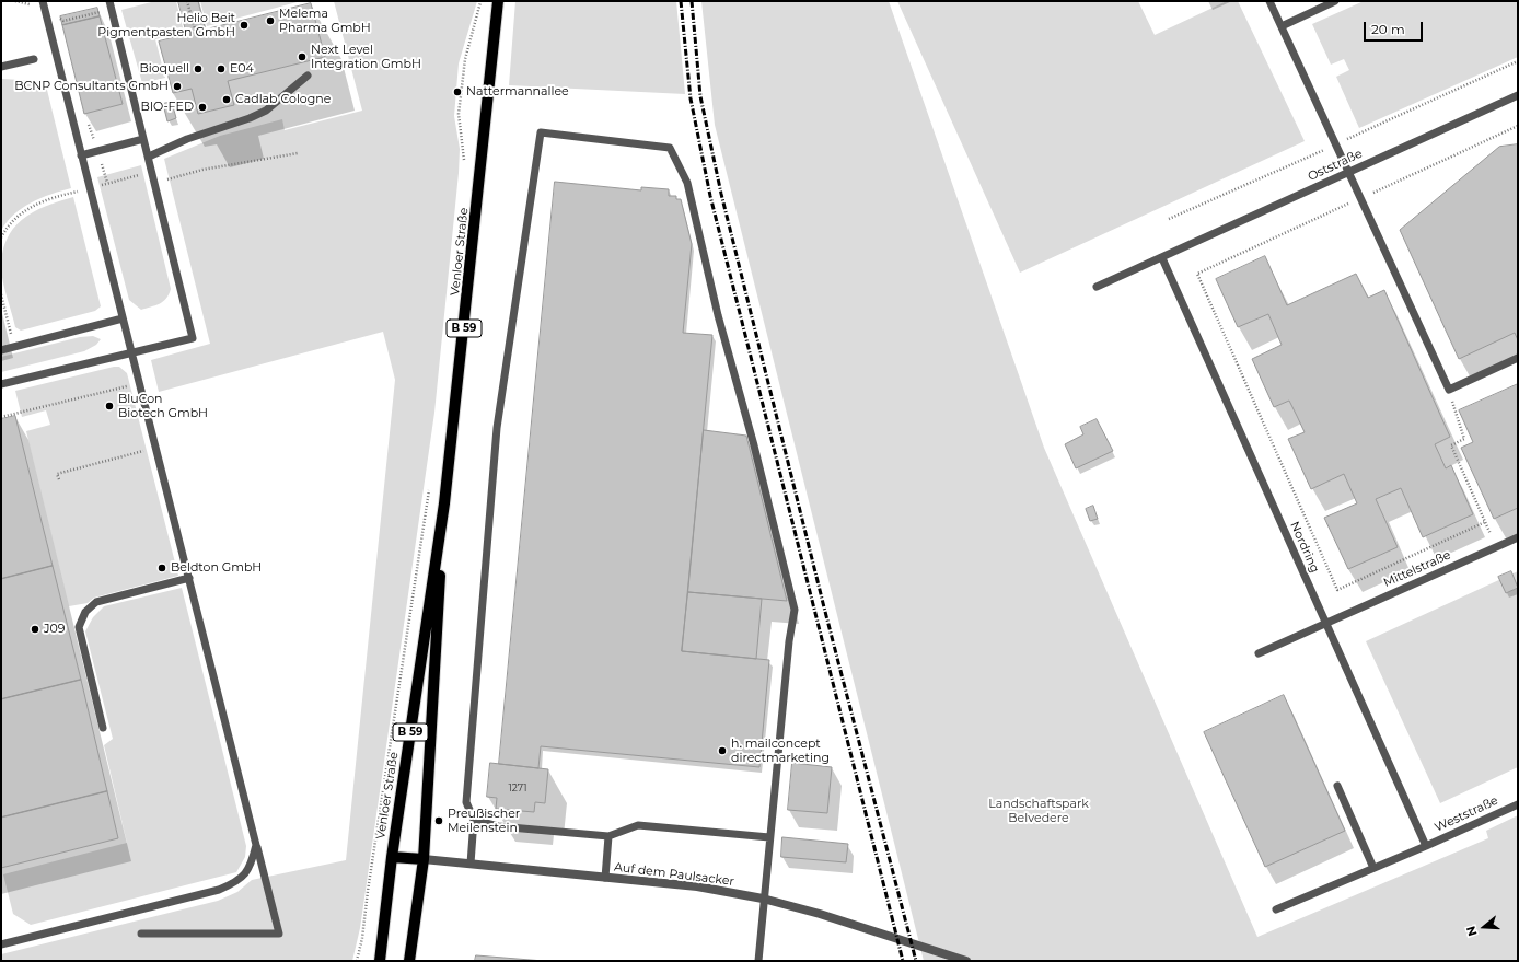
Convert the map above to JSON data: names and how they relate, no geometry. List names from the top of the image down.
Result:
{
  "streets": {
    "main road": ["Venloer Straße", "B 59"],
    "street": ["Auf dem Paulsacker"],
    "lane": [
      "Oststraße",
      "Nordring",
      "Mittelstraße",
      "Weststraße"
    ]
  },
  "crossings": [
    ["Oststraße", "Nordring"],
    ["Venloer Straße", "Auf dem Paulsacker"],
    ["Nordring", "Mittelstraße"],
    ["Nordring", "Weststraße"]
  ],
  "parks": ["Landschaftspark Belvedere"],
  "places": [
    "Melema Pharma GmbH",
    "Helio Beit Pigmentpasten GmbH",
    "Next Level Integration GmbH",
    "Bioquell",
    "E04",
    "BCNP Consultants GmbH",
    "Nattermannallee",
    "Cadlab Cologne",
    "BIO-FED",
    "BluCon Biotech GmbH",
    "Beldton GmbH",
    "J09",
    "h. mailconcept directmarketing",
    "Preußischer Meilenstein"
  ],
  "house_numbers": ["1271"],
  "scale_bar": "20 m",
  "north": "left"
}
